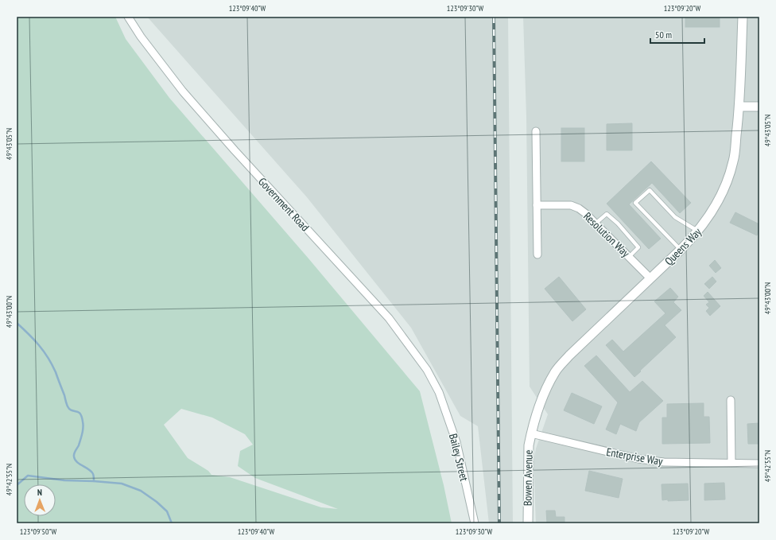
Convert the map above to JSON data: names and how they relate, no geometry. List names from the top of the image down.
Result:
{
  "streets": {
    "street": [
      "Government Road",
      "Resolution Way",
      "Queens Way",
      "Enterprise Way",
      "Bailey Street",
      "Bowen Avenue"
    ]
  },
  "crossings": [
    ["Government Road", "Bailey Street"],
    ["Resolution Way", "Queens Way"],
    ["Queens Way", "Enterprise Way"],
    ["Queens Way", "Bowen Avenue"],
    ["Enterprise Way", "Bowen Avenue"]
  ],
  "scale_bar": "50 m",
  "north": "top",
  "coordinates": [
    "123°09'40\"W",
    "123°09'30\"W",
    "123°09'20\"W",
    "49°43'05\"N",
    "49°43'00\"N",
    "49°42'55\"N",
    "123°09'50\"W"
  ]
}
